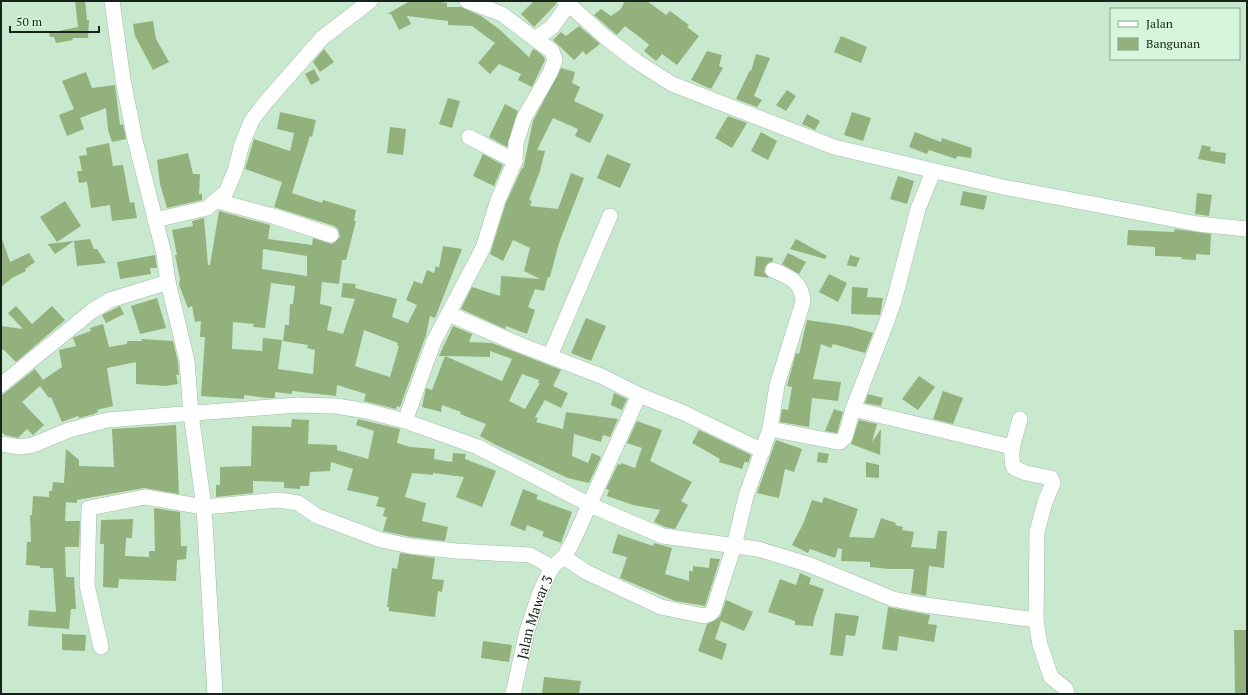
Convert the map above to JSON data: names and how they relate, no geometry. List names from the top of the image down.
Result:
{
  "streets": {
    "street": ["Jalan Mawar 3"]
  },
  "legend": ["Jalan", "Bangunan"],
  "scale_bar": "50 m"
}
